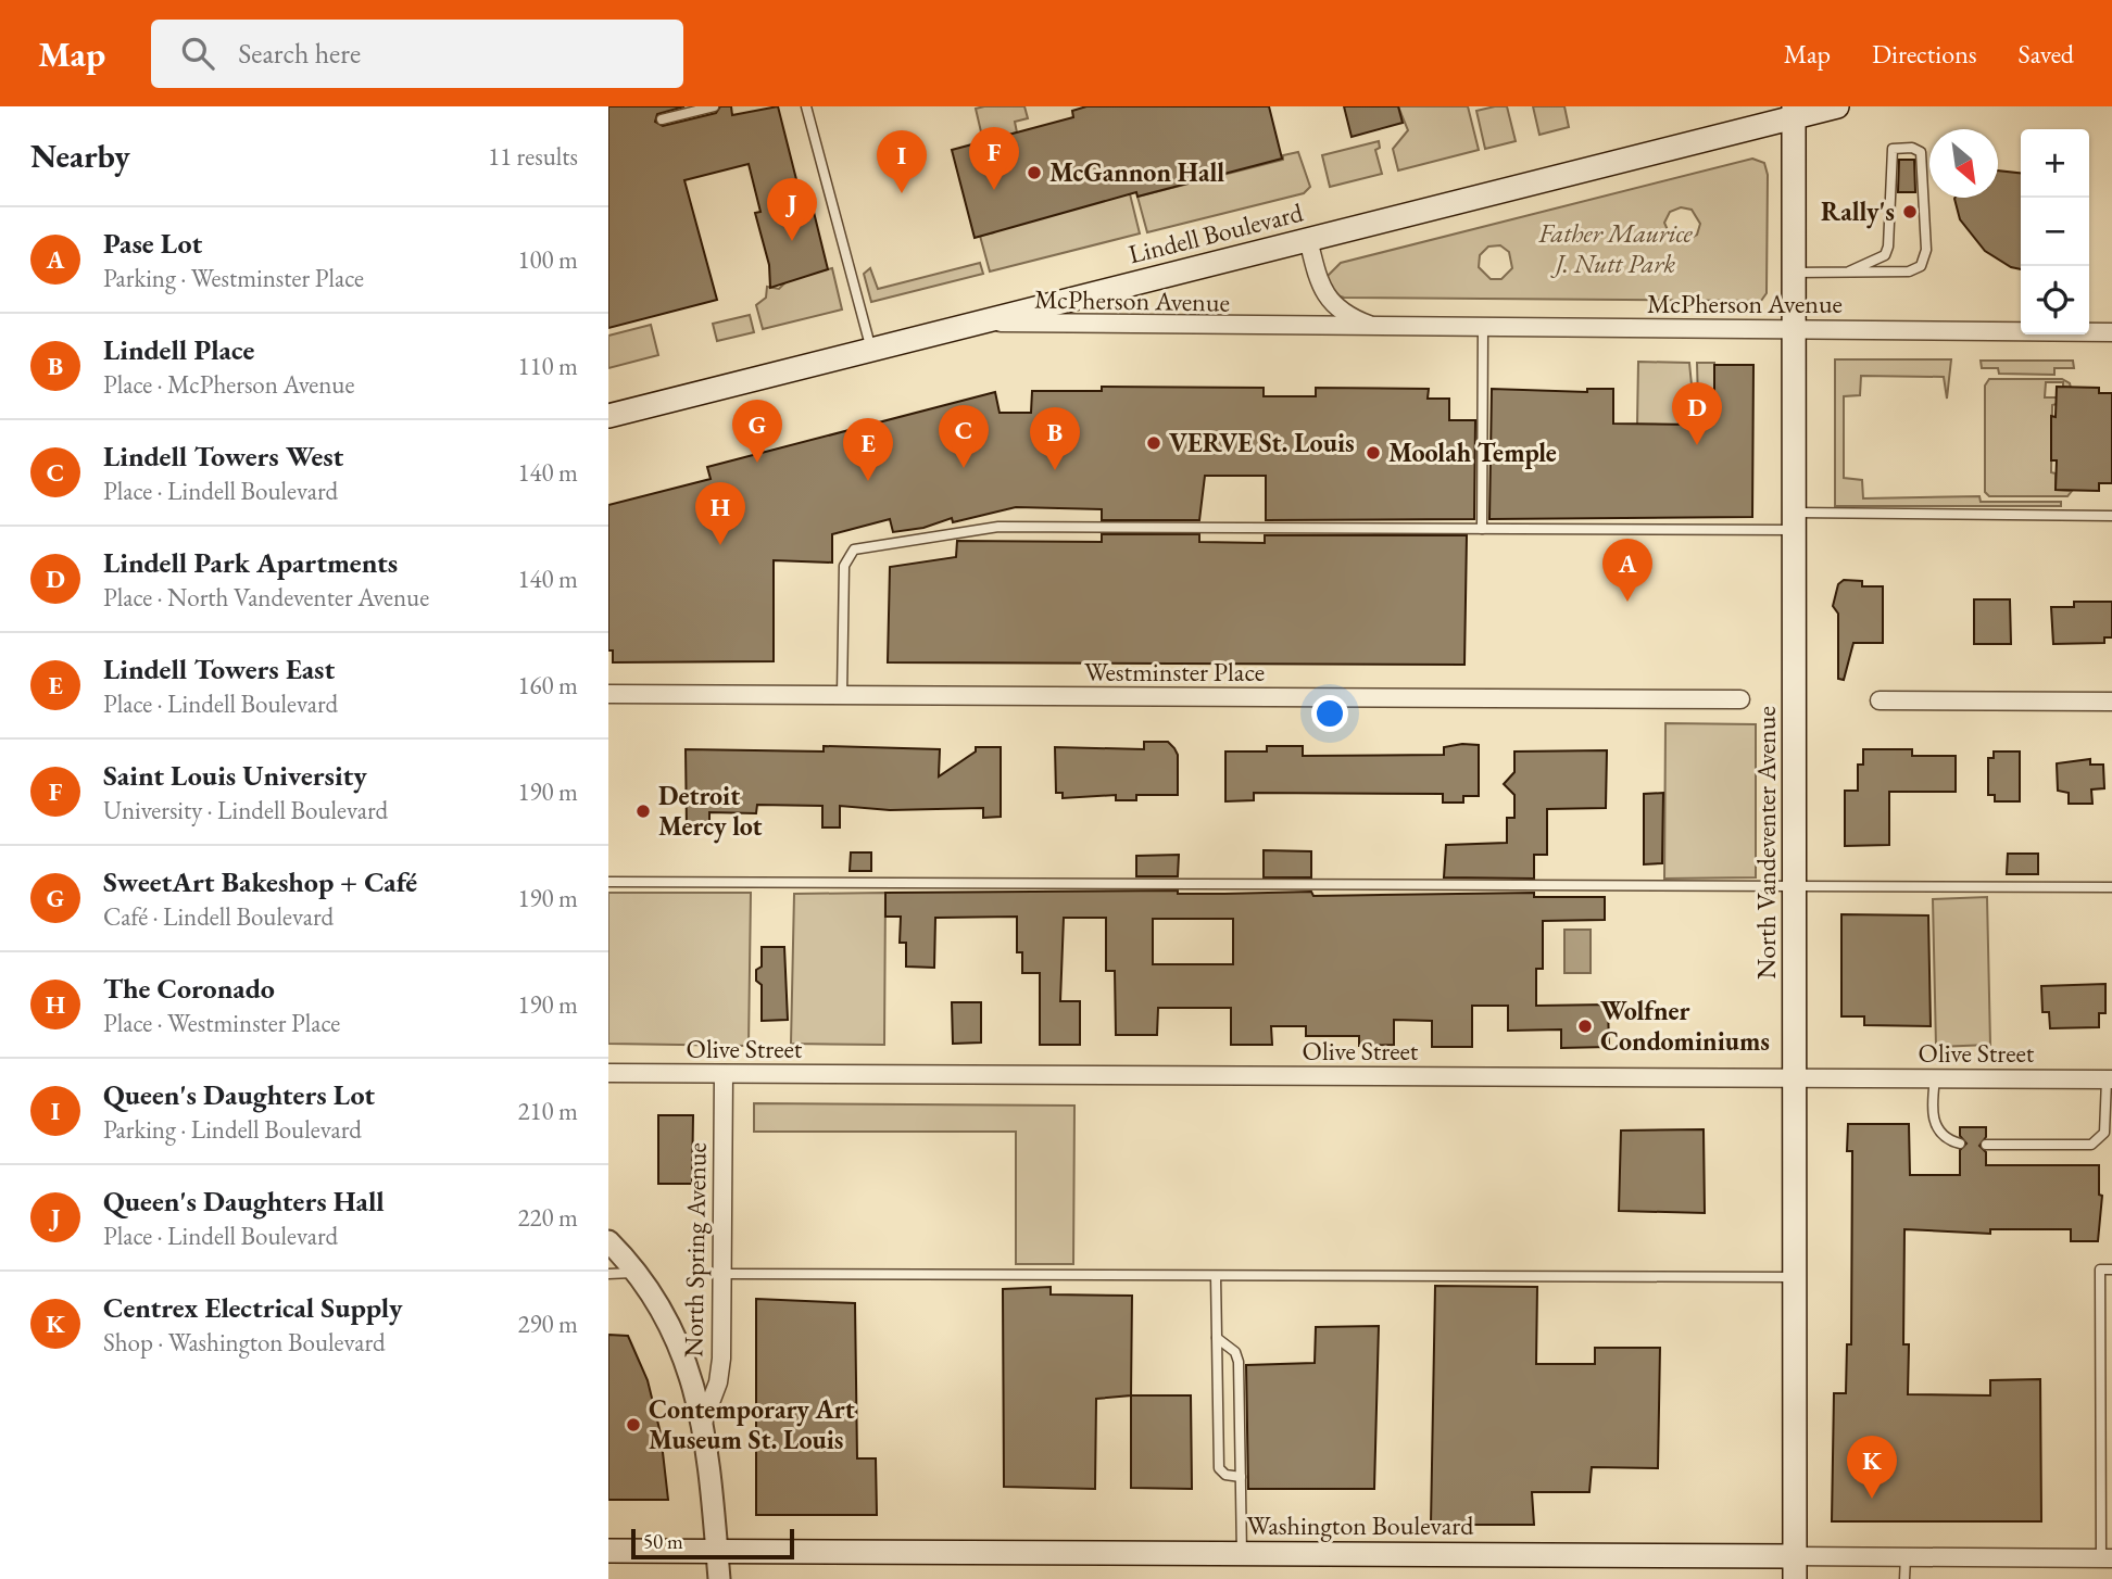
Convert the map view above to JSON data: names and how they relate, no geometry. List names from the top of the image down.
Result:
{
  "streets": {
    "main road": ["Lindell Boulevard", "North Vandeventer Avenue", "Washington Boulevard"],
    "street": [
      "McPherson Avenue",
      "Westminster Place",
      "Olive Street",
      "North Spring Avenue"
    ]
  },
  "crossings": [
    ["Lindell Boulevard", "McPherson Avenue"],
    ["Lindell Boulevard", "North Vandeventer Avenue"],
    ["McPherson Avenue", "North Vandeventer Avenue"],
    ["North Vandeventer Avenue", "Olive Street"],
    ["North Vandeventer Avenue", "Washington Boulevard"],
    ["Olive Street", "North Spring Avenue"],
    ["North Spring Avenue", "Washington Boulevard"]
  ],
  "parks": ["Father Maurice J. Nutt Park"],
  "places": [
    "McGannon Hall",
    "Rally's",
    "VERVE St. Louis",
    "Moolah Temple",
    "Detroit Mercy lot",
    "Wolfner Condominiums",
    "Contemporary Art Museum St. Louis"
  ],
  "scale_bar": "50 m",
  "north": "bottom right",
  "page": {
    "header": "Map",
    "search": "Search here",
    "nav": ["Map", "Directions", "Saved"],
    "heading": ["Nearby", "11 results"],
    "pins": [
      "F",
      "I",
      "J",
      "D",
      "G",
      "C",
      "B",
      "E",
      "H",
      "A",
      "K"
    ],
    "map_buttons": ["+", "−"],
    "list": [
      {
        "mark": "A",
        "name": "Pase Lot",
        "note": "Parking · Westminster Place",
        "value": "100 m"
      },
      {
        "mark": "B",
        "name": "Lindell Place",
        "note": "Place · McPherson Avenue",
        "value": "110 m"
      },
      {
        "mark": "C",
        "name": "Lindell Towers West",
        "note": "Place · Lindell Boulevard",
        "value": "140 m"
      },
      {
        "mark": "D",
        "name": "Lindell Park Apartments",
        "note": "Place · North Vandeventer Avenue",
        "value": "140 m"
      },
      {
        "mark": "E",
        "name": "Lindell Towers East",
        "note": "Place · Lindell Boulevard",
        "value": "160 m"
      },
      {
        "mark": "F",
        "name": "Saint Louis University",
        "note": "University · Lindell Boulevard",
        "value": "190 m"
      },
      {
        "mark": "G",
        "name": "SweetArt Bakeshop + Café",
        "note": "Café · Lindell Boulevard",
        "value": "190 m"
      },
      {
        "mark": "H",
        "name": "The Coronado",
        "note": "Place · Westminster Place",
        "value": "190 m"
      },
      {
        "mark": "I",
        "name": "Queen's Daughters Lot",
        "note": "Parking · Lindell Boulevard",
        "value": "210 m"
      },
      {
        "mark": "J",
        "name": "Queen's Daughters Hall",
        "note": "Place · Lindell Boulevard",
        "value": "220 m"
      },
      {
        "mark": "K",
        "name": "Centrex Electrical Supply",
        "note": "Shop · Washington Boulevard",
        "value": "290 m"
      }
    ],
    "scale": "50 m"
  }
}
